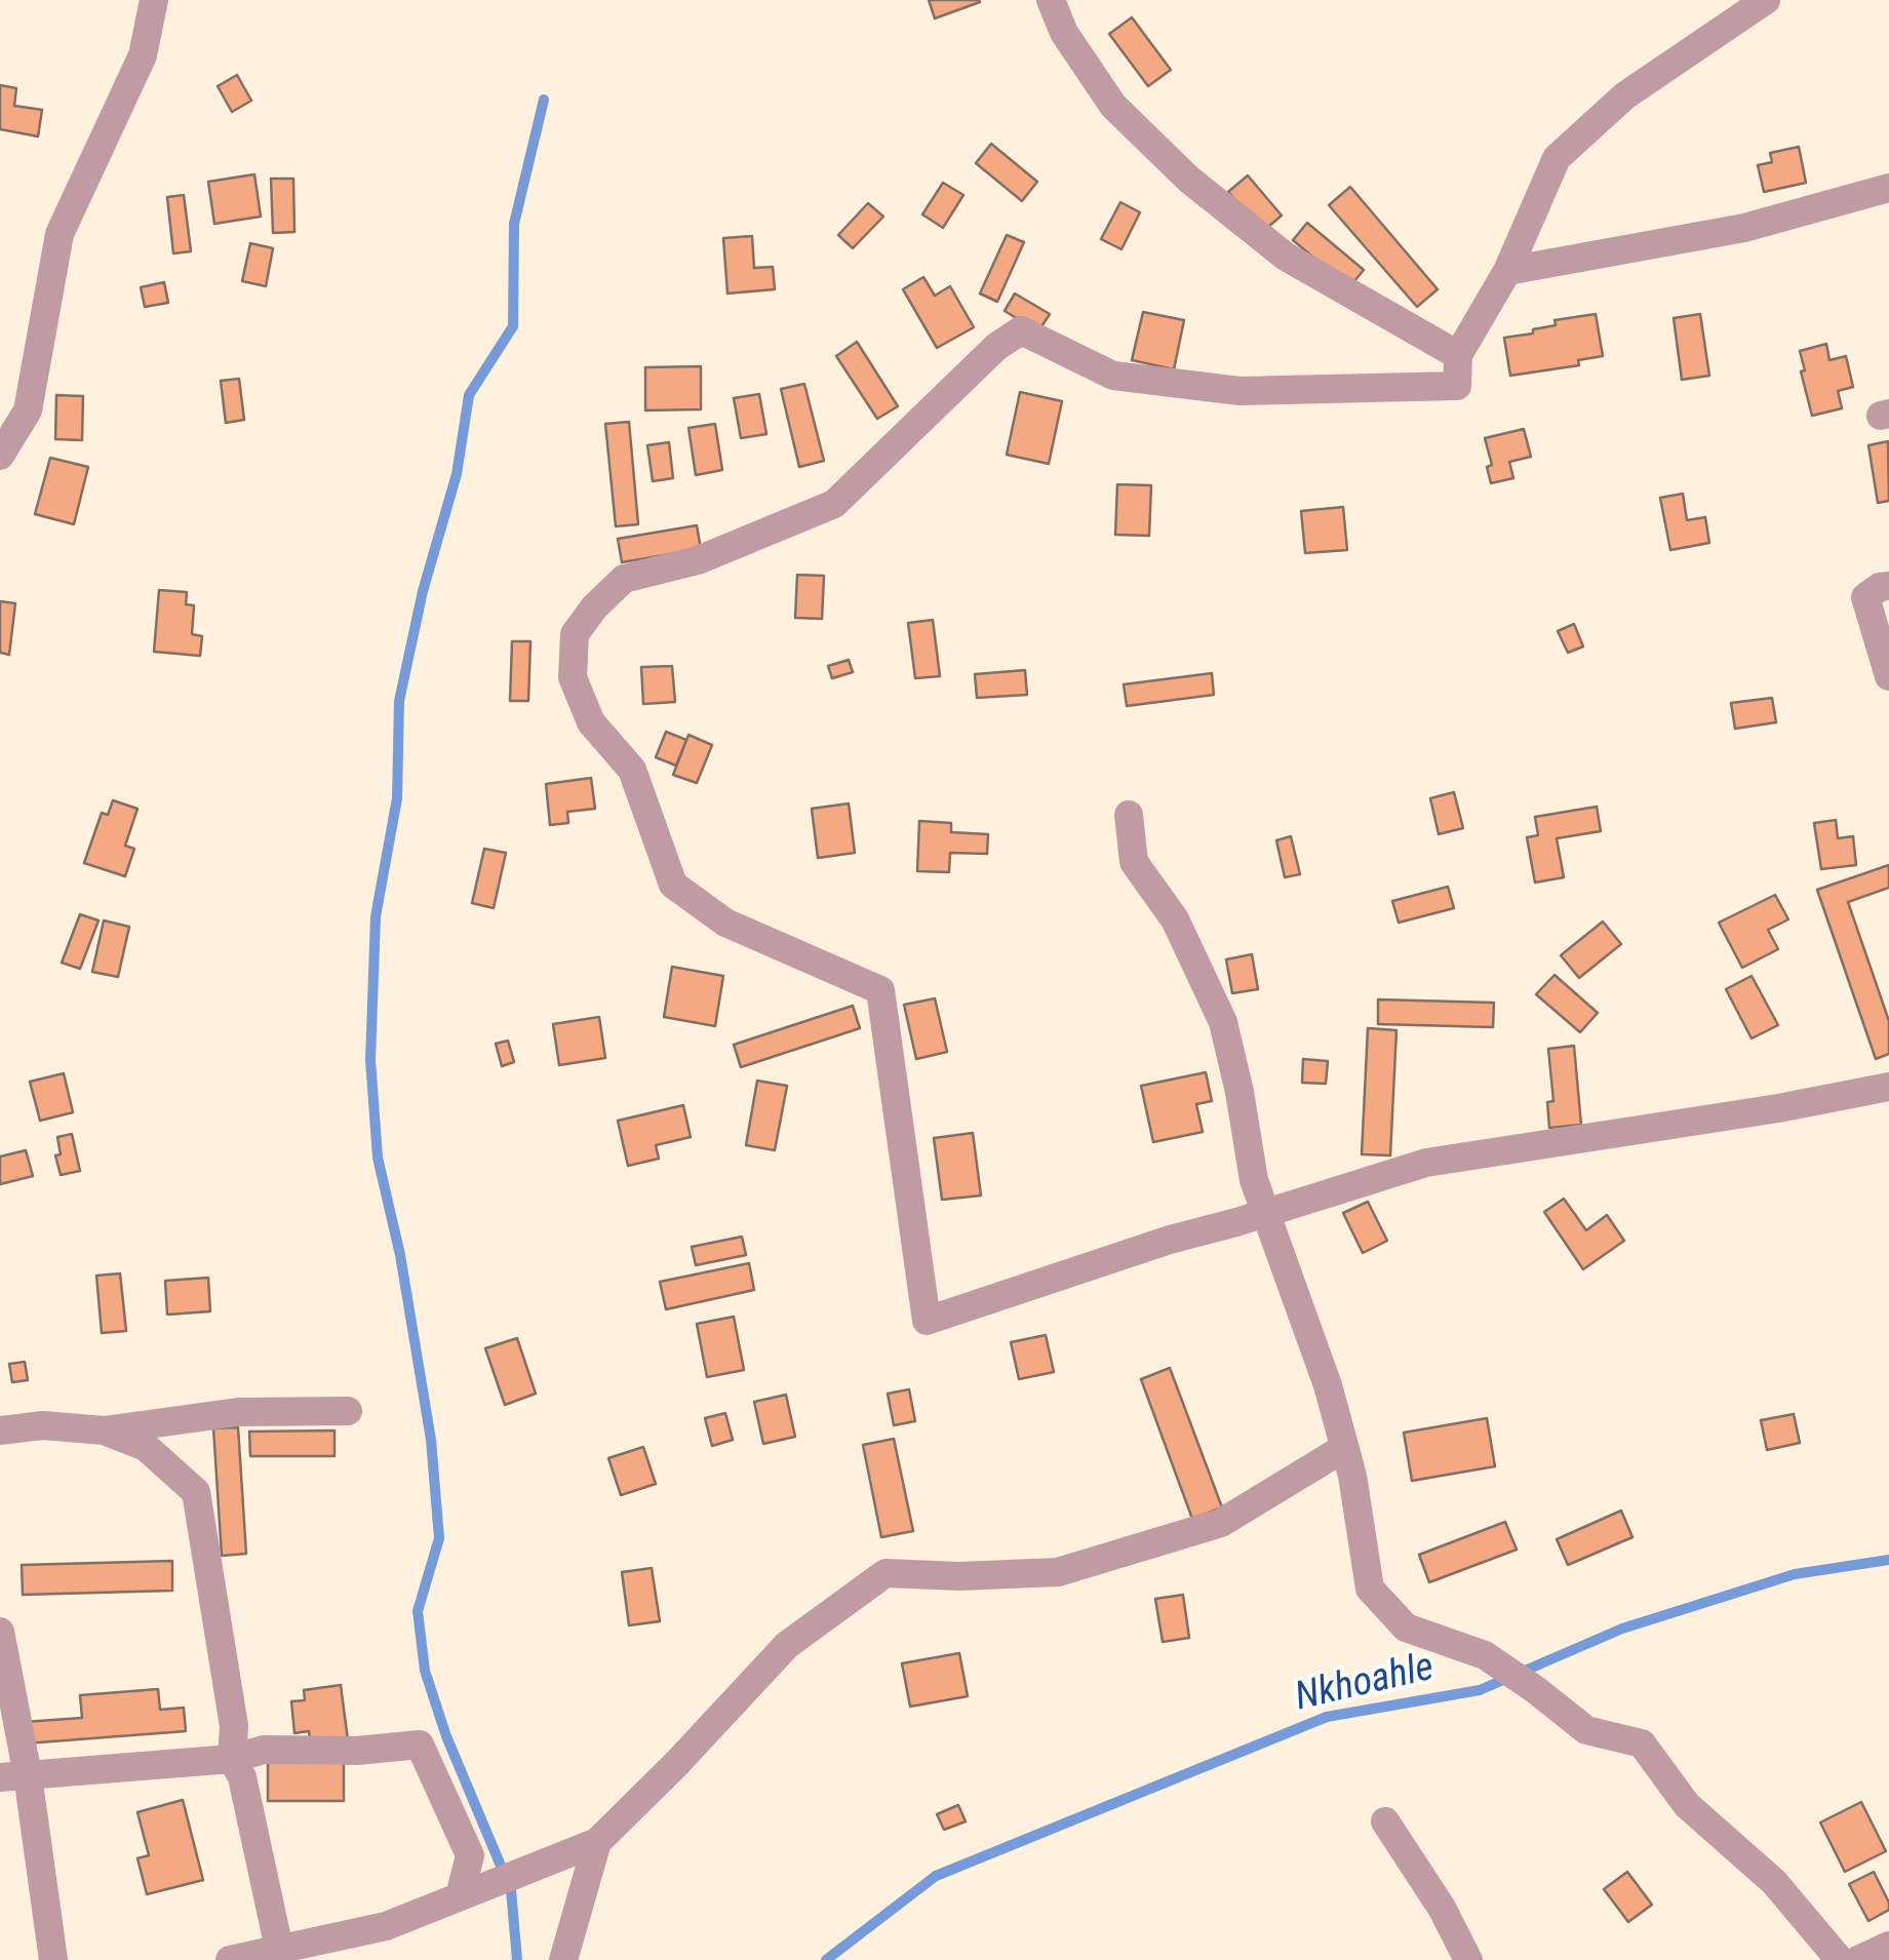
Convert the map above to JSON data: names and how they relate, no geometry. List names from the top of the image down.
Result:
{
  "water": ["Nkhoahle"]
}
